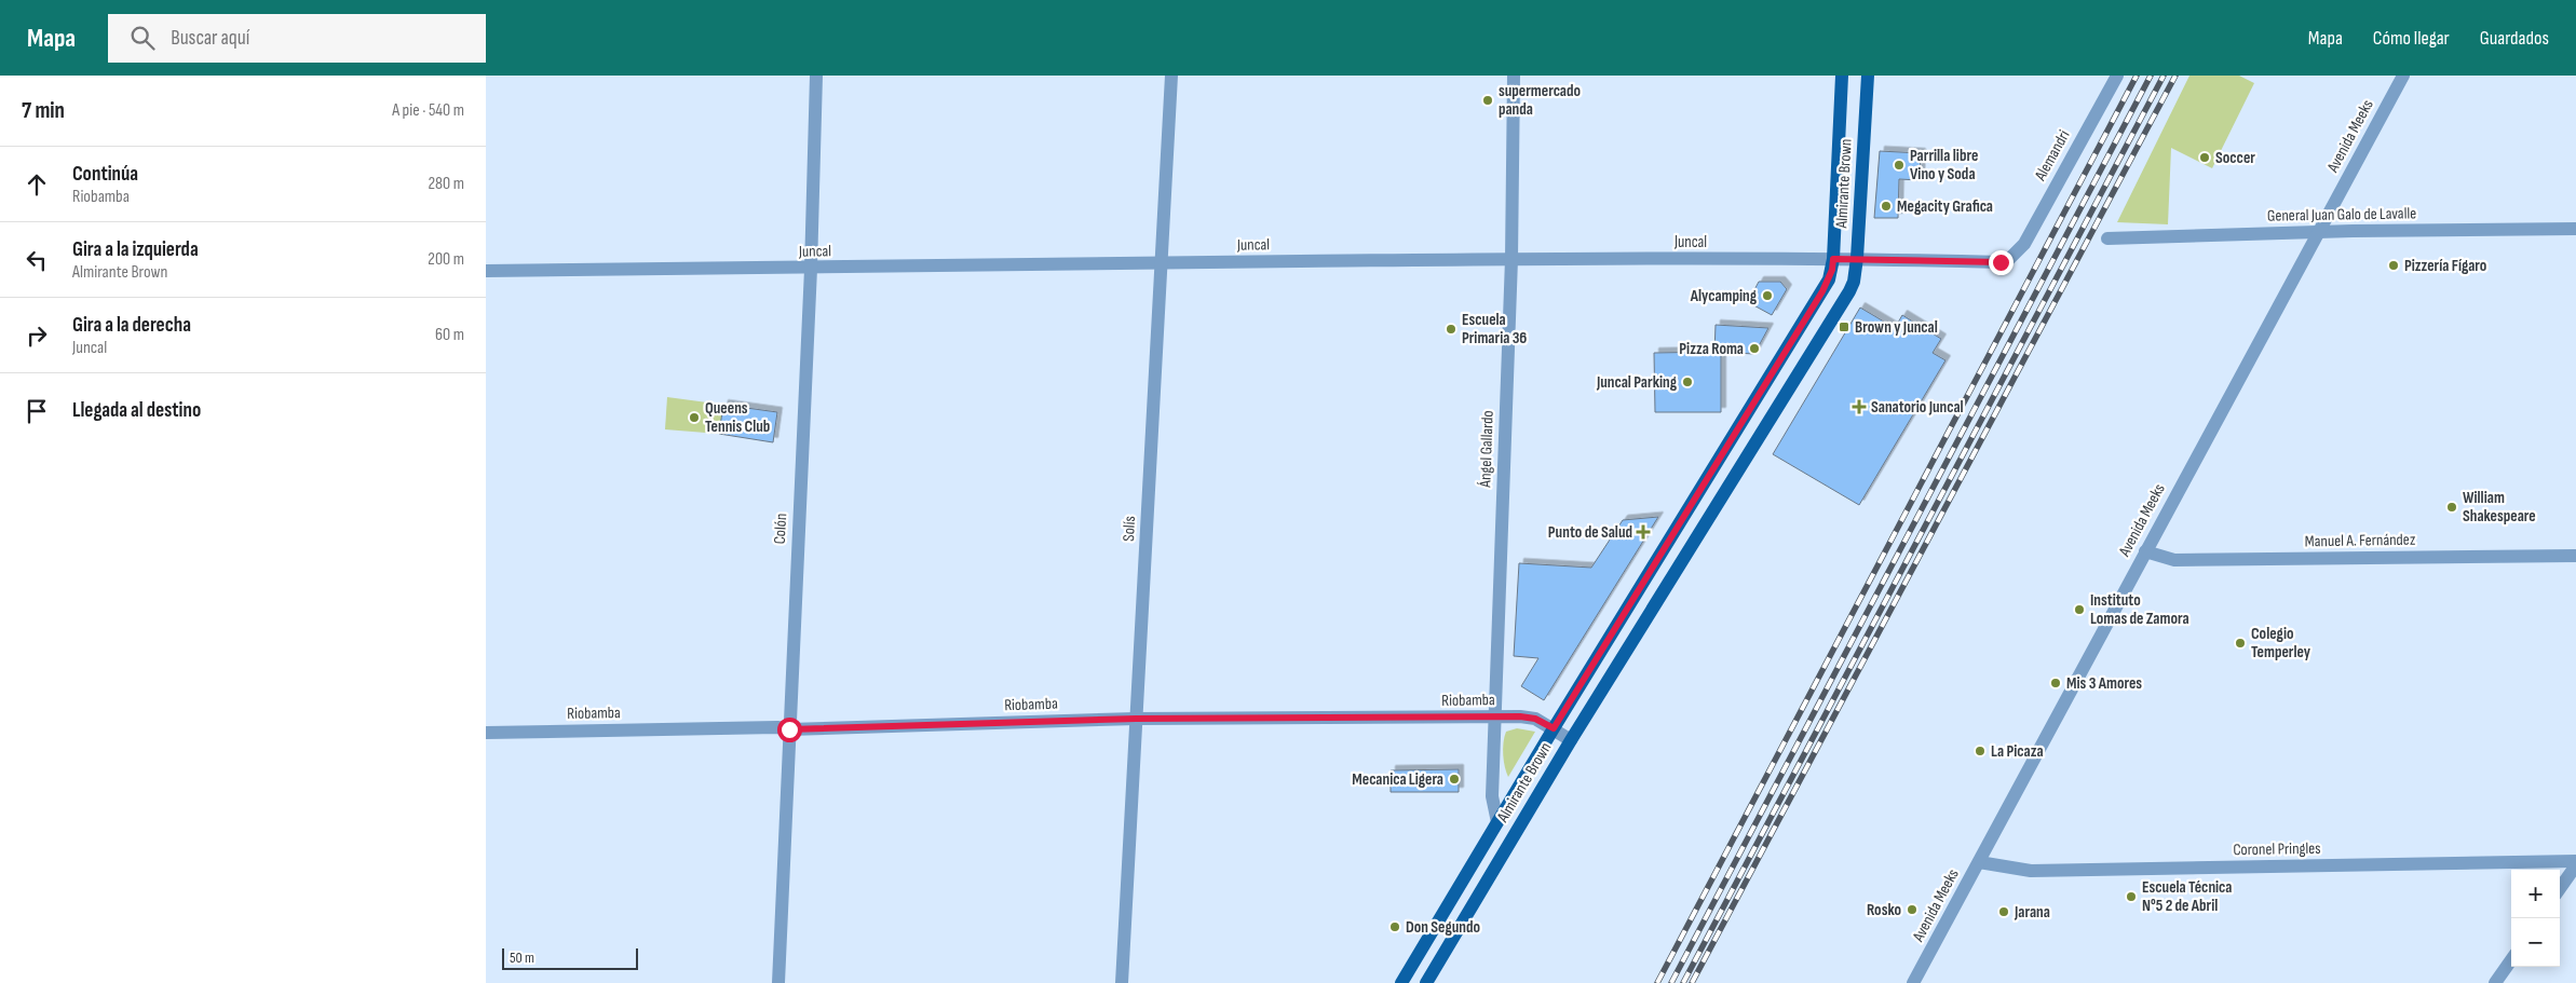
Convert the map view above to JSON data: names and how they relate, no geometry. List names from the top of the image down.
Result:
{
  "streets": {
    "main road": ["Almirante Brown"],
    "street": [
      "Avenida Meeks",
      "Alemandri",
      "General Juan Galo de Lavalle",
      "Juncal",
      "Ángel Gallardo",
      "Colón",
      "Solís",
      "Manuel A. Fernández",
      "Riobamba",
      "Coronel Pringles"
    ]
  },
  "crossings": [
    ["Avenida Meeks", "General Juan Galo de Lavalle"],
    ["Avenida Meeks", "Manuel A. Fernández"],
    ["Avenida Meeks", "Coronel Pringles"],
    ["Alemandri", "Juncal"],
    ["Almirante Brown", "Juncal"],
    ["Almirante Brown", "Ángel Gallardo"],
    ["Almirante Brown", "Riobamba"],
    ["Juncal", "Ángel Gallardo"],
    ["Juncal", "Colón"],
    ["Juncal", "Solís"],
    ["Ángel Gallardo", "Riobamba"],
    ["Colón", "Riobamba"],
    ["Solís", "Riobamba"]
  ],
  "places": {
    "other": [
      "supermercado panda",
      "Soccer",
      "Parrilla libre Vino y Soda",
      "Megacity Grafica",
      "Pizzería Fígaro",
      "Alycamping",
      "Escuela Primaria 36",
      "Pizza Roma",
      "Juncal Parking",
      "Queens Tennis Club",
      "William Shakespeare",
      "Instituto Lomas de Zamora",
      "Colegio Temperley",
      "Mis 3 Amores",
      "La Picaza",
      "Mecanica Ligera",
      "Escuela Técnica N°5 2 de Abril",
      "Rosko",
      "Jarana",
      "Don Segundo"
    ],
    "transit": ["Brown y Juncal"],
    "health": ["Sanatorio Juncal", "Punto de Salud"]
  },
  "scale_bar": "50 m",
  "page": {
    "header": "Mapa",
    "search": "Buscar aquí",
    "nav": ["Mapa", "Cómo llegar", "Guardados"],
    "heading": ["7 min", "A pie · 540 m"],
    "list": [
      ["Continúa", "Riobamba", "280 m"],
      ["Gira a la izquierda", "Almirante Brown", "200 m"],
      ["Gira a la derecha", "Juncal", "60 m"],
      "Llegada al destino"
    ],
    "map_buttons": ["+", "−"],
    "scale": "50 m"
  }
}
